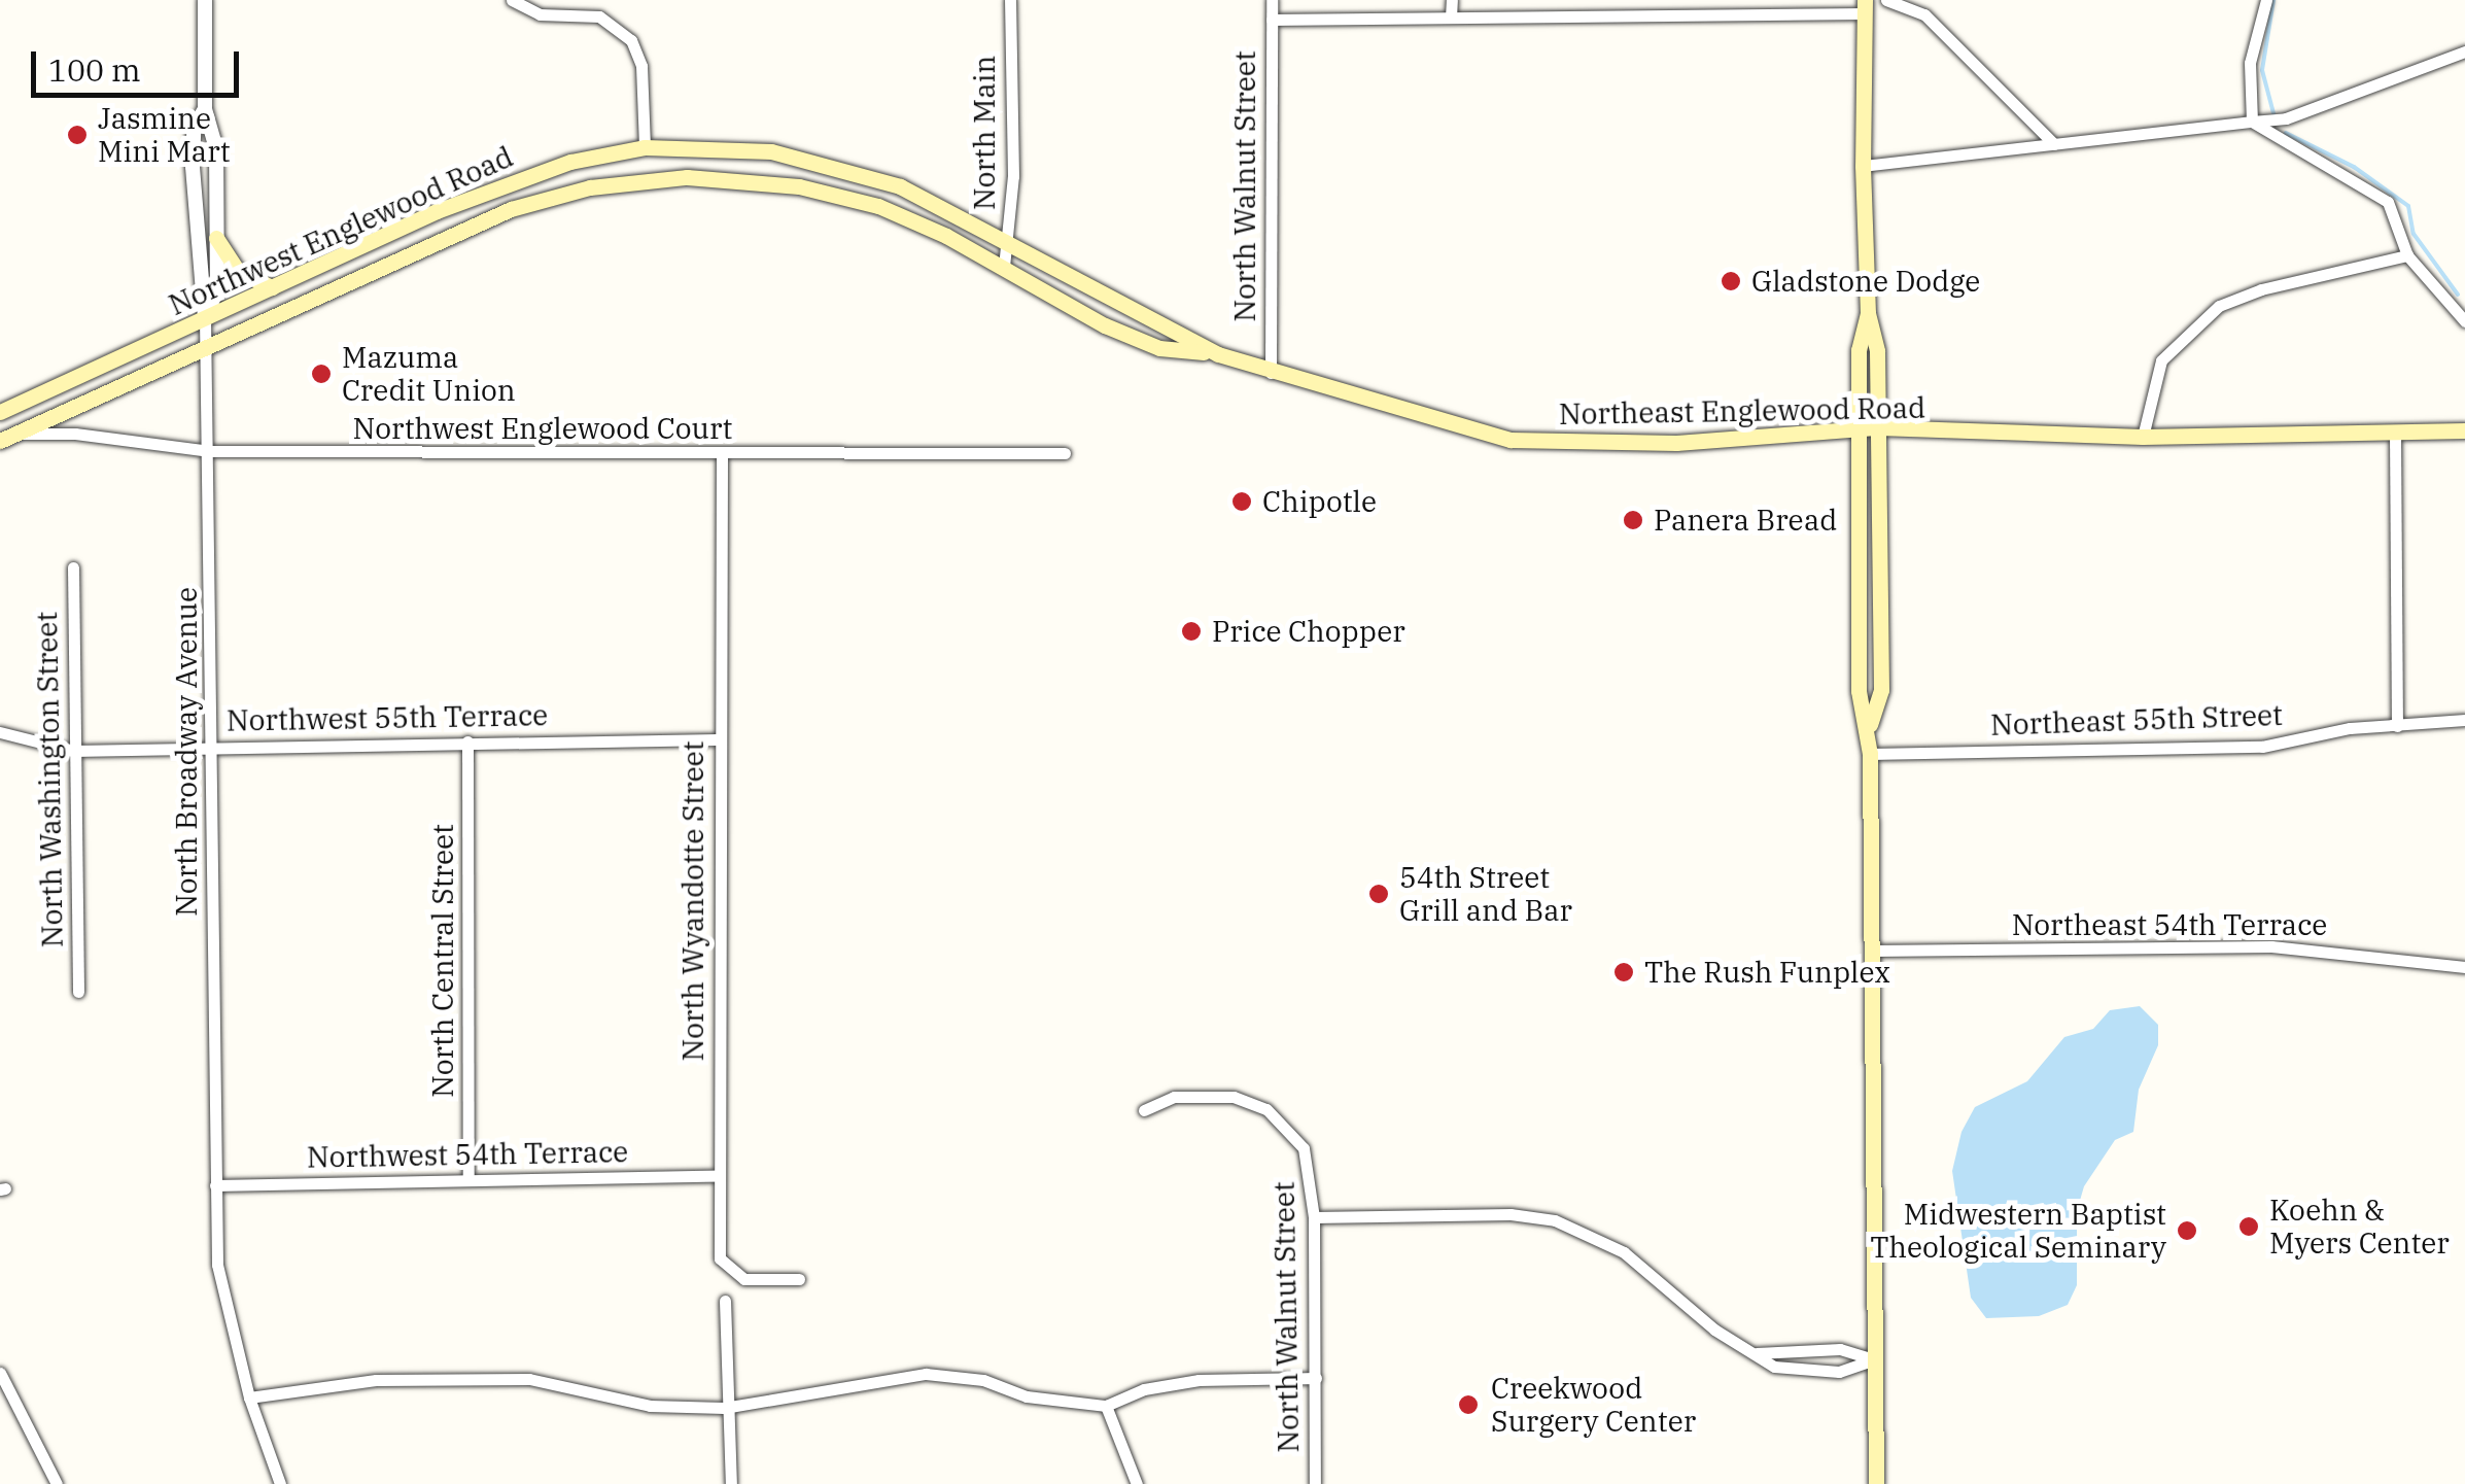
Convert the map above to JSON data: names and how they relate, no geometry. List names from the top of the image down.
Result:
{
  "streets": {
    "main road": ["Northwest Englewood Road", "Northeast Englewood Road"],
    "street": [
      "North Main",
      "North Walnut Street",
      "Northwest Englewood Court",
      "Northwest 55th Terrace",
      "Northeast 55th Street",
      "North Broadway Avenue",
      "North Washington Street",
      "North Wyandotte Street",
      "Northeast 54th Terrace",
      "North Central Street",
      "Northwest 54th Terrace"
    ]
  },
  "crossings": [
    ["North Main", "Northwest Englewood Road"],
    ["North Main", "Northeast Englewood Road"],
    ["North Walnut Street", "Northeast Englewood Road"],
    ["Northwest Englewood Road", "Northeast Englewood Road"],
    ["Northwest Englewood Road", "Northwest Englewood Court"],
    ["Northwest Englewood Road", "North Broadway Avenue"],
    ["Northwest Englewood Court", "North Broadway Avenue"],
    ["Northwest Englewood Court", "North Wyandotte Street"],
    ["Northwest 55th Terrace", "North Broadway Avenue"],
    ["Northwest 55th Terrace", "North Washington Street"],
    ["Northwest 55th Terrace", "North Wyandotte Street"],
    ["Northwest 55th Terrace", "North Central Street"],
    ["North Broadway Avenue", "Northwest 54th Terrace"],
    ["North Wyandotte Street", "Northwest 54th Terrace"],
    ["North Central Street", "Northwest 54th Terrace"]
  ],
  "places": [
    "Jasmine Mini Mart",
    "Gladstone Dodge",
    "Mazuma Credit Union",
    "Chipotle",
    "Panera Bread",
    "Price Chopper",
    "54th Street Grill and Bar",
    "The Rush Funplex",
    "Koehn & Myers Center",
    "Midwestern Baptist Theological Seminary",
    "Creekwood Surgery Center"
  ],
  "scale_bar": "100 m"
}
